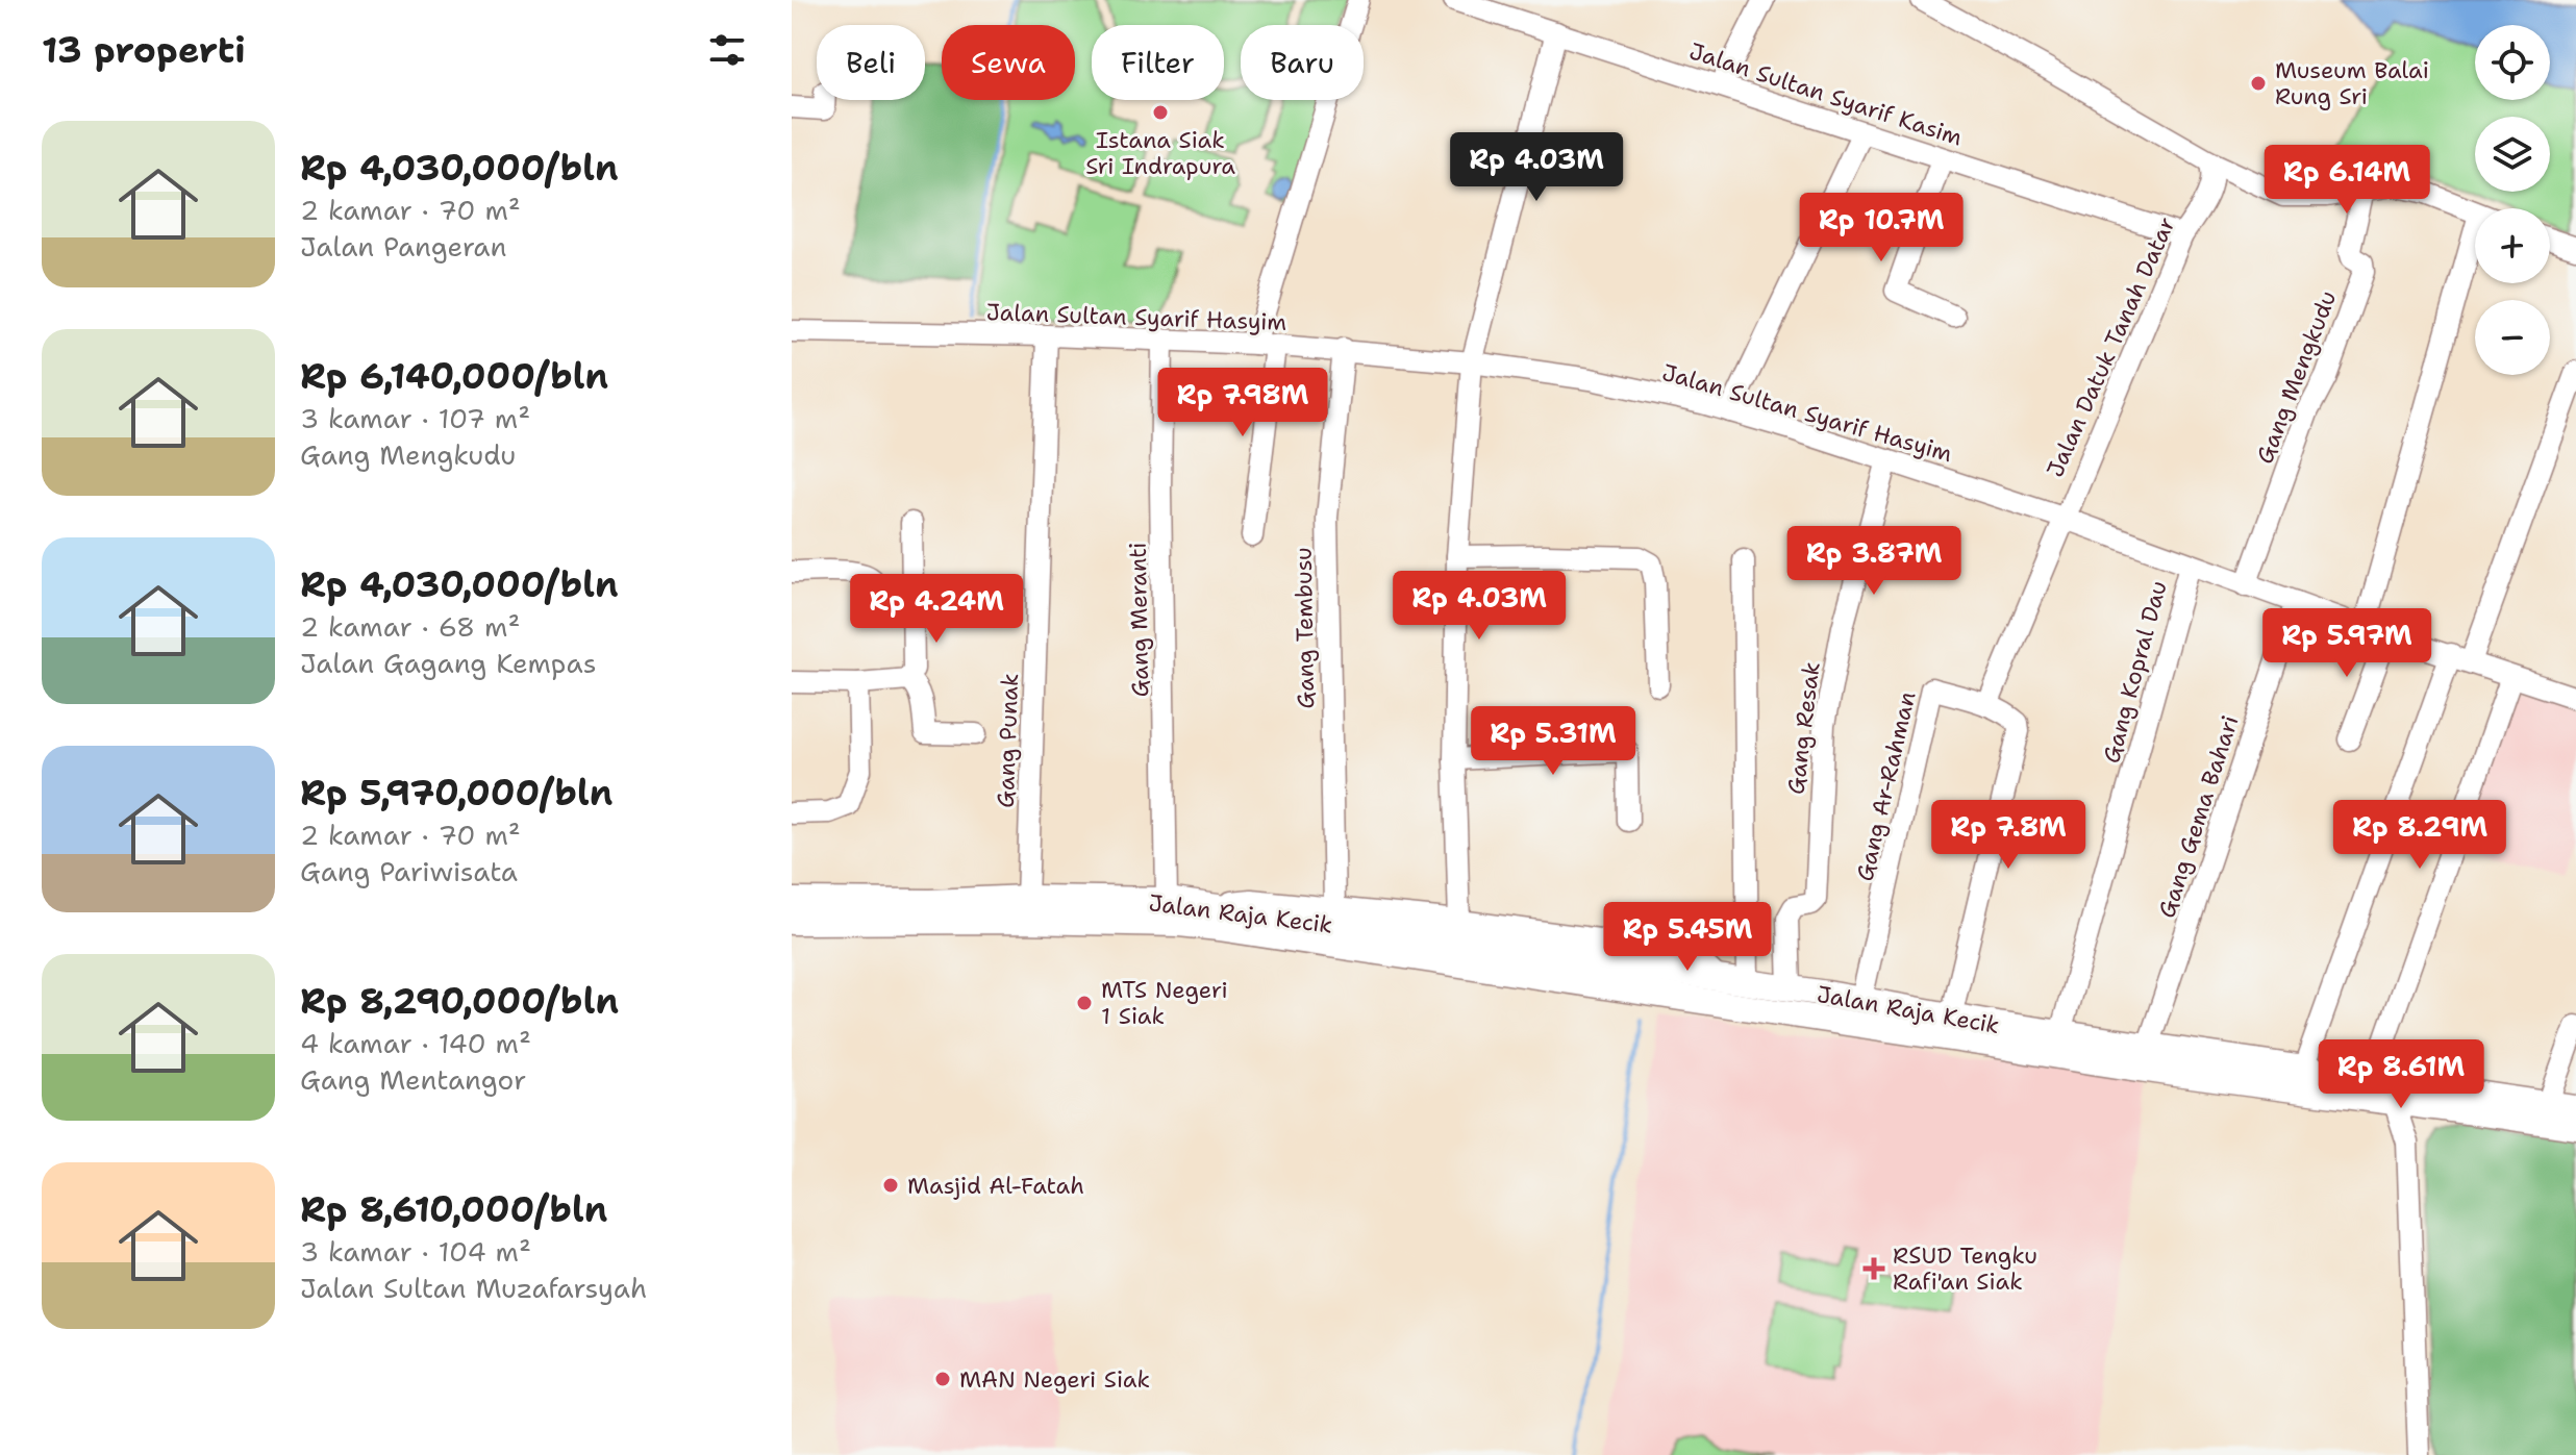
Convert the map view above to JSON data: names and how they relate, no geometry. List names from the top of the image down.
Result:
{
  "streets": {
    "main road": ["Jalan Raja Kecik"],
    "street": [
      "Jalan Sultan Syarif Kasim",
      "Jalan Sultan Syarif Hasyim",
      "Jalan Datuk Tanah Datar",
      "Gang Mengkudu",
      "Gang Meranti",
      "Gang Tembusu",
      "Gang Kopral Dau",
      "Gang Resak",
      "Gang Punak",
      "Gang Ar-Rahman",
      "Gang Gema Bahari"
    ]
  },
  "crossings": [
    ["Jalan Sultan Syarif Kasim", "Jalan Datuk Tanah Datar"],
    ["Jalan Sultan Syarif Hasyim", "Jalan Datuk Tanah Datar"],
    ["Jalan Sultan Syarif Hasyim", "Gang Mengkudu"],
    ["Jalan Sultan Syarif Hasyim", "Gang Meranti"],
    ["Jalan Sultan Syarif Hasyim", "Gang Tembusu"],
    ["Jalan Sultan Syarif Hasyim", "Gang Kopral Dau"],
    ["Jalan Sultan Syarif Hasyim", "Gang Resak"],
    ["Jalan Sultan Syarif Hasyim", "Gang Punak"],
    ["Jalan Sultan Syarif Hasyim", "Gang Gema Bahari"],
    ["Gang Meranti", "Jalan Raja Kecik"],
    ["Gang Kopral Dau", "Jalan Raja Kecik"],
    ["Gang Resak", "Jalan Raja Kecik"],
    ["Gang Punak", "Jalan Raja Kecik"],
    ["Gang Ar-Rahman", "Jalan Raja Kecik"],
    ["Gang Gema Bahari", "Jalan Raja Kecik"]
  ],
  "places": {
    "other": [
      "Museum Balai Rung Sri",
      "Istana Siak Sri Indrapura",
      "MTS Negeri 1 Siak",
      "Masjid Al-Fatah",
      "MAN Negeri Siak"
    ],
    "health": ["RSUD Tengku Rafi'an Siak"]
  },
  "page": {
    "heading": "13 properti",
    "map_buttons": ["+", "−"],
    "chip": [
      "Beli",
      "Sewa",
      "Filter",
      "Baru"
    ],
    "list": [
      {
        "name": "Rp 4,030,000/bln",
        "note": "2 kamar · 70 m² · Jalan Pangeran"
      },
      {
        "name": "Rp 6,140,000/bln",
        "note": "3 kamar · 107 m² · Gang Mengkudu"
      },
      {
        "name": "Rp 4,030,000/bln",
        "note": "2 kamar · 68 m² · Jalan Gagang Kempas"
      },
      {
        "name": "Rp 5,970,000/bln",
        "note": "2 kamar · 70 m² · Gang Pariwisata"
      },
      {
        "name": "Rp 8,290,000/bln",
        "note": "4 kamar · 140 m² · Gang Mentangor"
      },
      {
        "name": "Rp 8,610,000/bln",
        "note": "3 kamar · 104 m² · Jalan Sultan Muzafarsyah"
      }
    ],
    "price": [
      "Rp 4.03M",
      "Rp 6.14M",
      "Rp 10.7M",
      "Rp 7.98M",
      "Rp 3.87M",
      "Rp 4.03M",
      "Rp 4.24M",
      "Rp 5.97M",
      "Rp 5.31M",
      "Rp 7.8M",
      "Rp 8.29M",
      "Rp 5.45M",
      "Rp 8.61M"
    ]
  }
}
